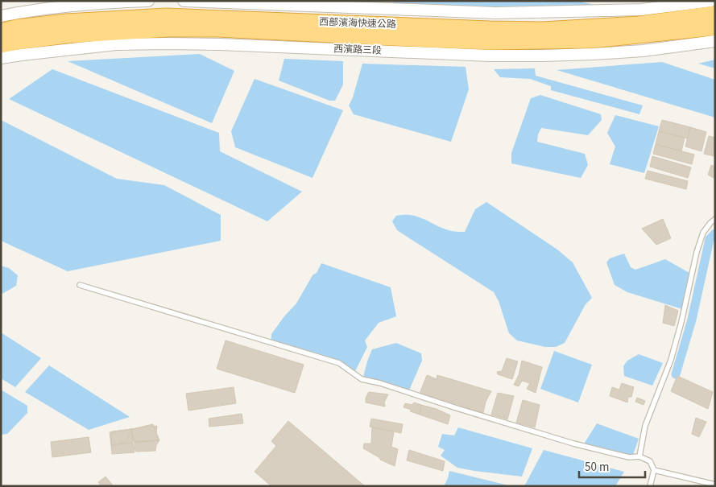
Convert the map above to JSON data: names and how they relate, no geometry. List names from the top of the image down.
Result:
{
  "streets": {
    "highway": ["西部濱海快速公路"],
    "street": ["西濱路三段"]
  },
  "scale_bar": "50 m"
}
